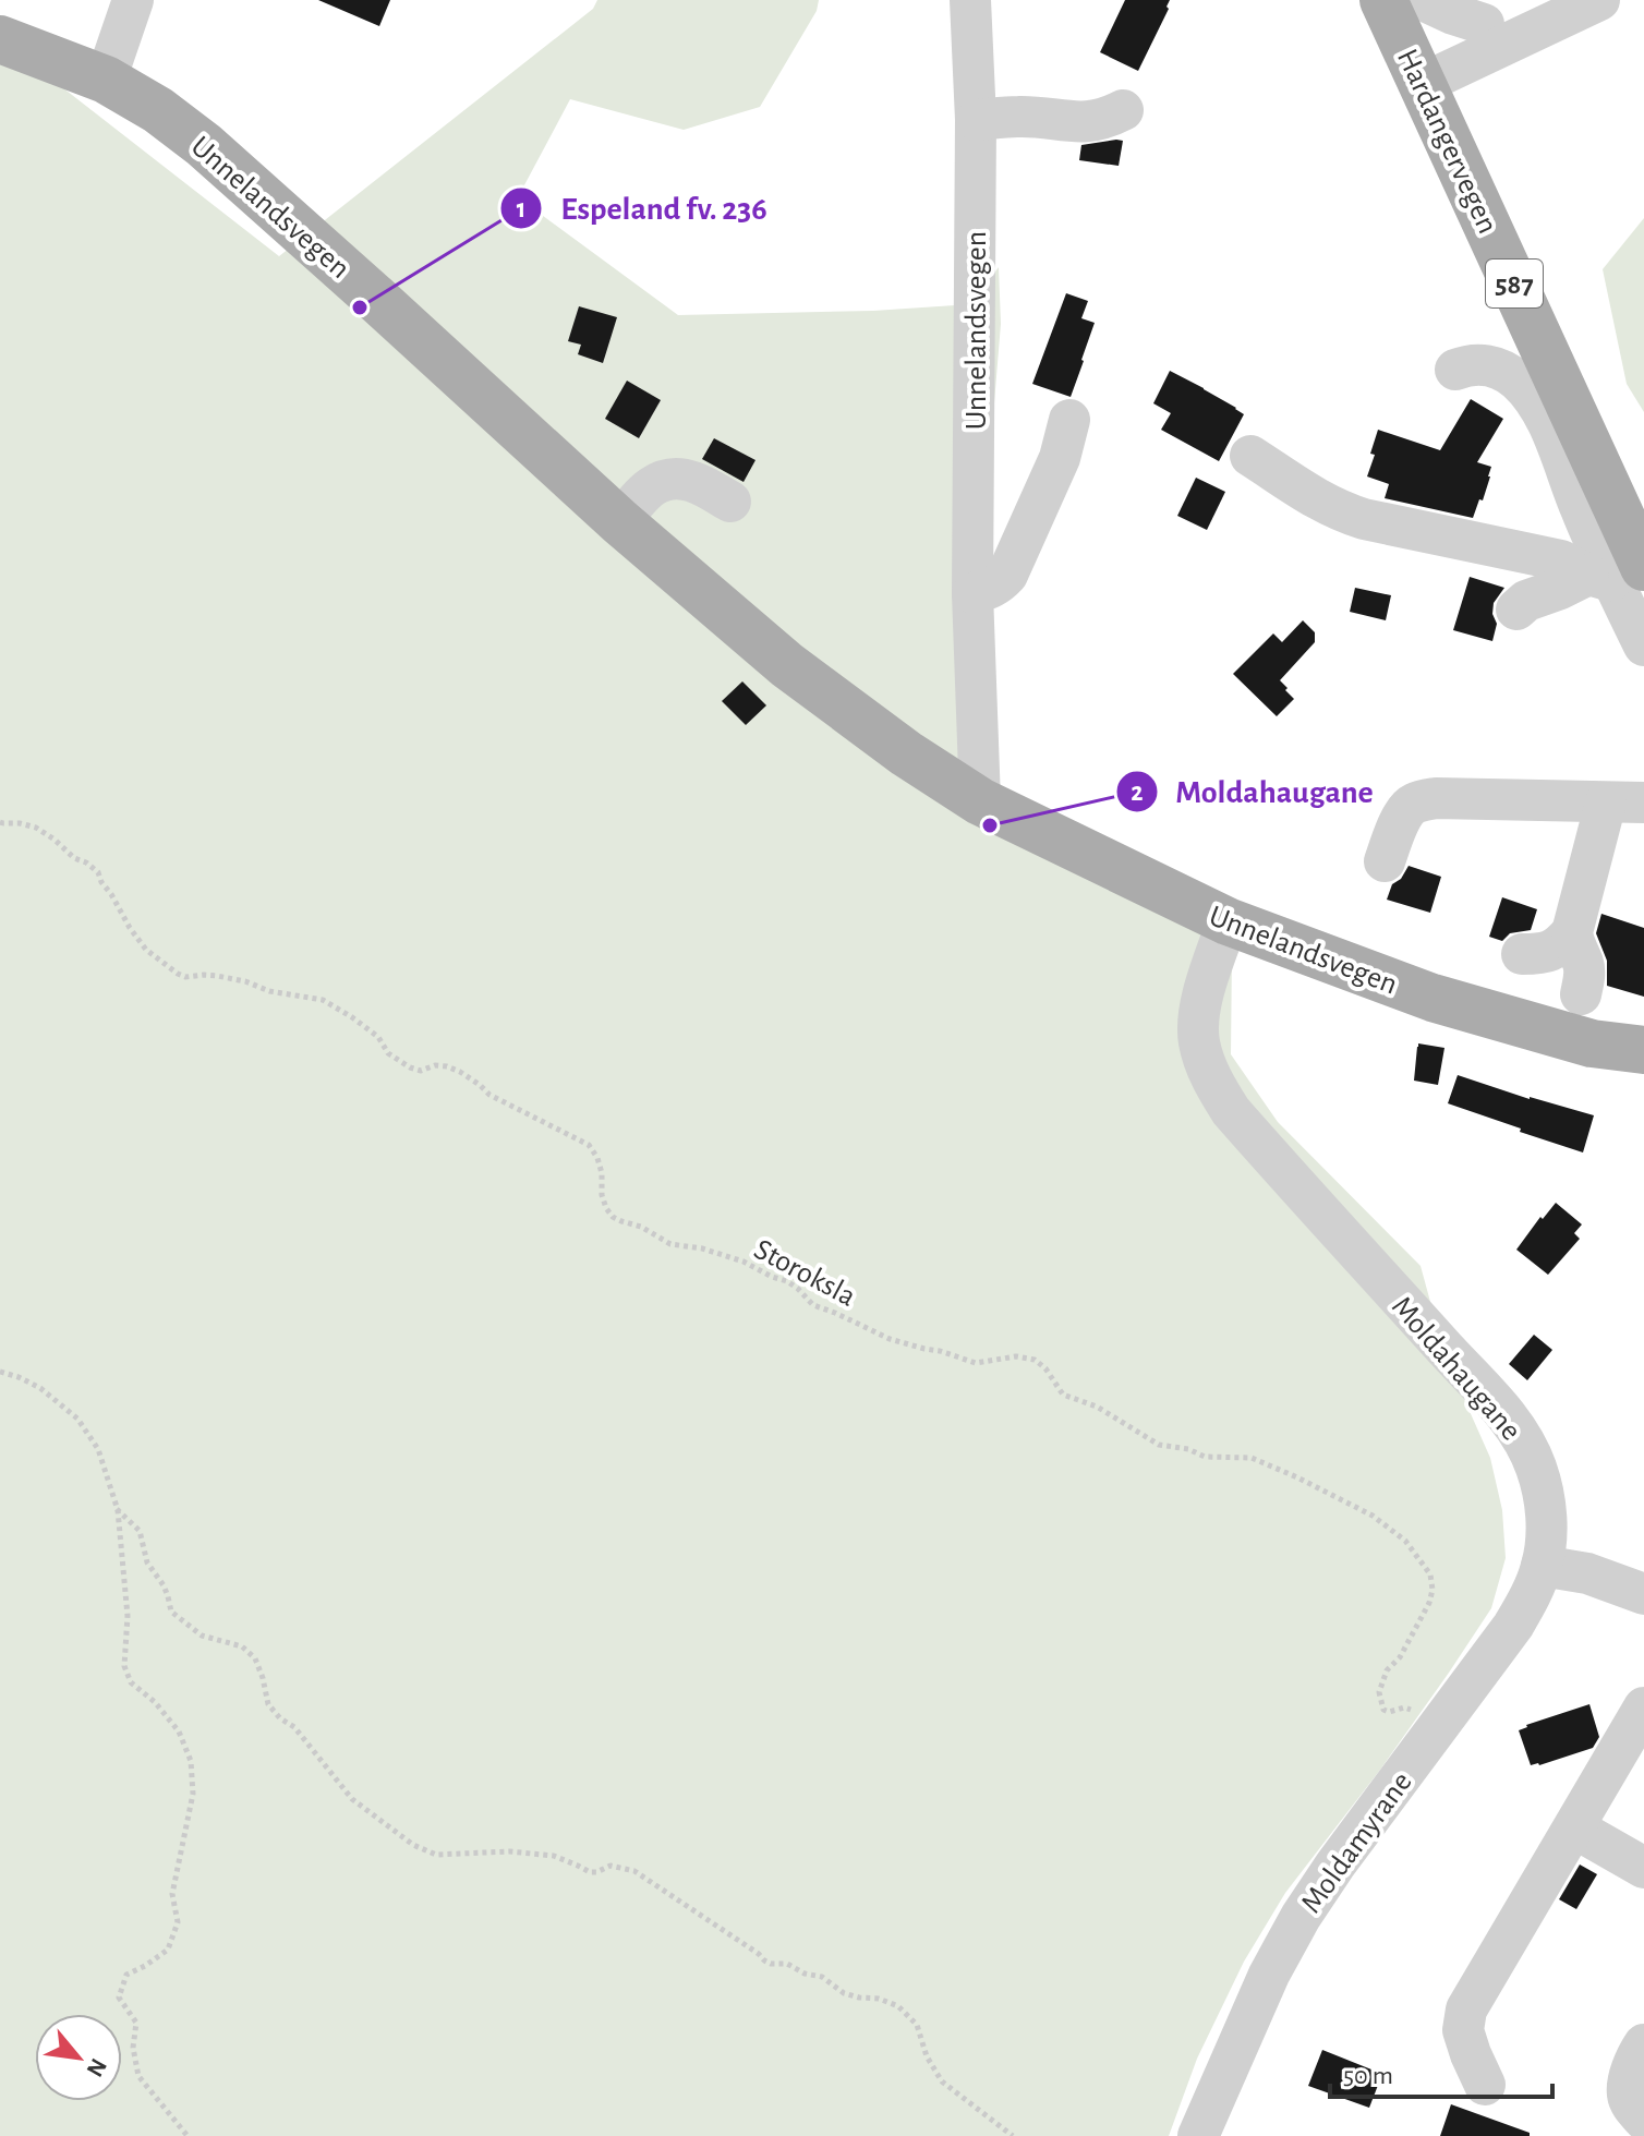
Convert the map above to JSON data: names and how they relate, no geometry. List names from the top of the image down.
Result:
{
  "streets": {
    "main road": ["Hardangervegen", "Unnelandsvegen", "587"],
    "street": ["Moldahaugane", "Moldamyrane"],
    "path": ["Storoksla"]
  },
  "crossings": [
    ["Unnelandsvegen", "Moldahaugane"],
    ["Storoksla", "Moldamyrane"],
    ["Moldahaugane", "Moldamyrane"]
  ],
  "places": ["Espeland fv. 236", "Moldahaugane"],
  "scale_bar": "50 m",
  "north": "bottom right"
}
